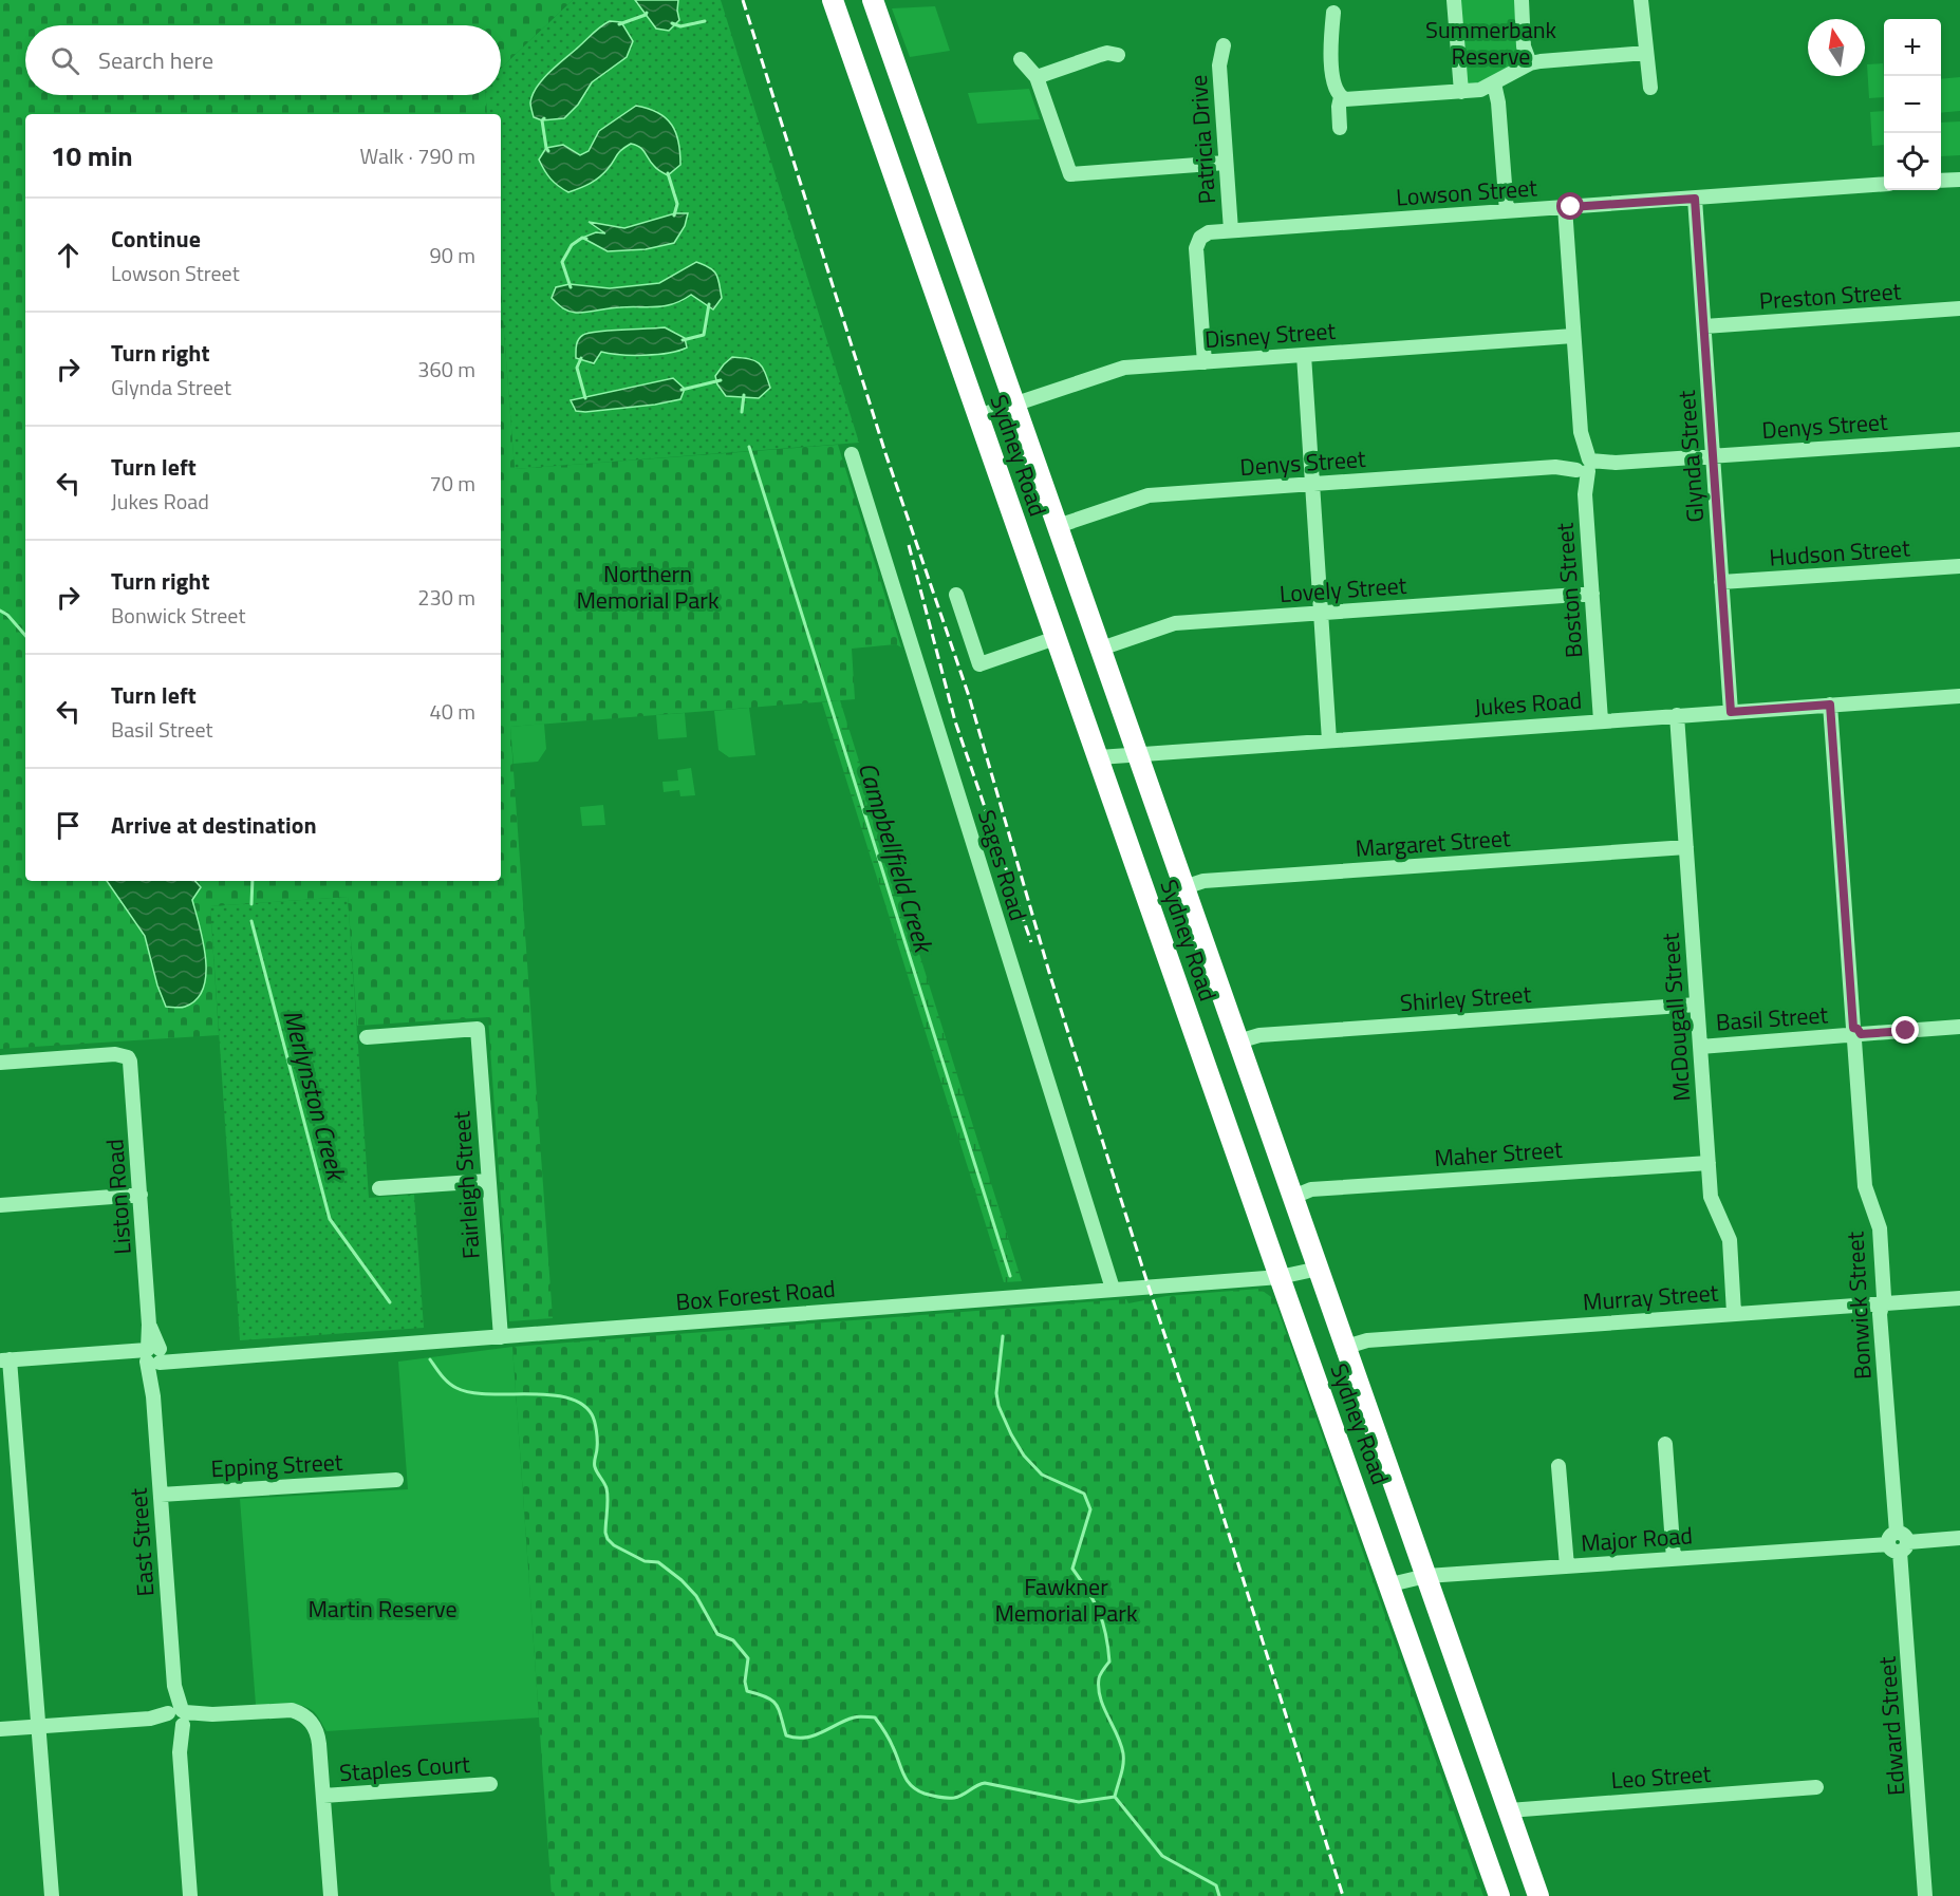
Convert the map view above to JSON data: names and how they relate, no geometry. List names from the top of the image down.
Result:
{
  "streets": {
    "highway": ["Sydney Road"],
    "street": [
      "Patricia Drive",
      "Lowson Street",
      "Preston Street",
      "Disney Street",
      "Denys Street",
      "Glynda Street",
      "Hudson Street",
      "Lovely Street",
      "Boston Street",
      "Jukes Road",
      "Margaret Street",
      "Sages Road",
      "Shirley Street",
      "McDougall Street",
      "Basil Street",
      "Maher Street",
      "Fairleigh Street",
      "Liston Road",
      "Box Forest Road",
      "Murray Street",
      "Bonwick Street",
      "Epping Street",
      "Major Road",
      "East Street",
      "Edward Street",
      "Staples Court",
      "Leo Street"
    ]
  },
  "crossings": [
    ["Patricia Drive", "Lowson Street"],
    ["Lowson Street", "Disney Street"],
    ["Lowson Street", "Glynda Street"],
    ["Lowson Street", "Boston Street"],
    ["Preston Street", "Glynda Street"],
    ["Disney Street", "Sydney Road"],
    ["Disney Street", "Boston Street"],
    ["Denys Street", "Sydney Road"],
    ["Denys Street", "Glynda Street"],
    ["Denys Street", "Boston Street"],
    ["Sydney Road", "Lovely Street"],
    ["Sydney Road", "Jukes Road"],
    ["Sydney Road", "Margaret Street"],
    ["Sydney Road", "Shirley Street"],
    ["Sydney Road", "Maher Street"],
    ["Sydney Road", "Box Forest Road"],
    ["Sydney Road", "Murray Street"],
    ["Sydney Road", "Major Road"],
    ["Sydney Road", "Leo Street"],
    ["Glynda Street", "Hudson Street"],
    ["Glynda Street", "Jukes Road"],
    ["Lovely Street", "Boston Street"],
    ["Boston Street", "Jukes Road"],
    ["Jukes Road", "McDougall Street"],
    ["Jukes Road", "Bonwick Street"],
    ["Margaret Street", "McDougall Street"],
    ["Sages Road", "Box Forest Road"],
    ["Shirley Street", "McDougall Street"],
    ["McDougall Street", "Basil Street"],
    ["McDougall Street", "Maher Street"],
    ["McDougall Street", "Murray Street"],
    ["Basil Street", "Bonwick Street"],
    ["Fairleigh Street", "Box Forest Road"],
    ["Liston Road", "Box Forest Road"],
    ["Liston Road", "East Street"],
    ["Box Forest Road", "East Street"],
    ["Murray Street", "Bonwick Street"],
    ["Bonwick Street", "Major Road"],
    ["Bonwick Street", "Edward Street"],
    ["Epping Street", "East Street"],
    ["Major Road", "Edward Street"]
  ],
  "water": ["Campbellfield Creek", "Merlynston Creek"],
  "parks": [
    "Summerbank Reserve",
    "Northern Memorial Park",
    "Fawkner Memorial Park",
    "Martin Reserve"
  ],
  "north": "top",
  "page": {
    "map_buttons": ["+", "−"],
    "search": "Search here",
    "heading": ["10 min", "Walk · 790 m"],
    "list": [
      ["Continue", "Lowson Street", "90 m"],
      ["Turn right", "Glynda Street", "360 m"],
      ["Turn left", "Jukes Road", "70 m"],
      ["Turn right", "Bonwick Street", "230 m"],
      ["Turn left", "Basil Street", "40 m"],
      "Arrive at destination"
    ]
  }
}
